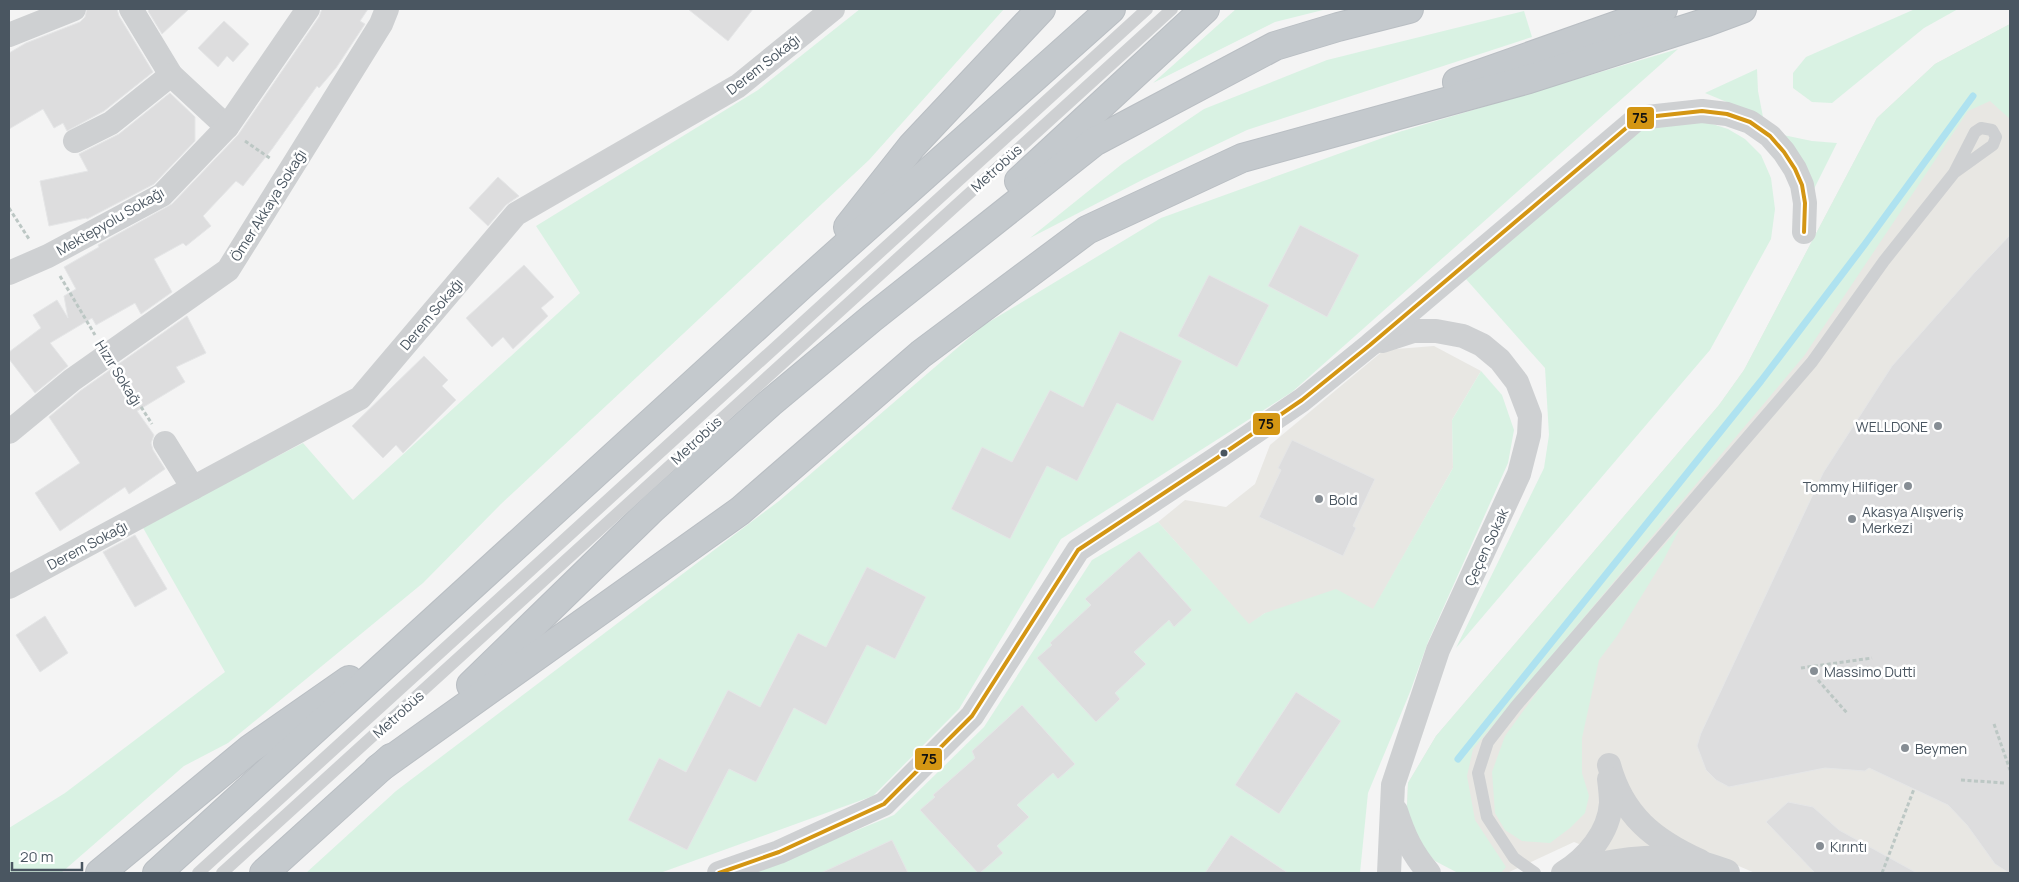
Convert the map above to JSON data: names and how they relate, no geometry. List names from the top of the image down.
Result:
{
  "streets": {
    "street": [
      "Derem Sokağı",
      "Ömer Akkaya Sokağı",
      "Mektepyolu Sokağı",
      "Çeçen Sokak"
    ],
    "lane": ["Metrobüs"],
    "path": ["Hızır Sokağı"]
  },
  "crossings": [
    ["Ömer Akkaya Sokağı", "Hızır Sokağı"],
    ["Mektepyolu Sokağı", "Hızır Sokağı"]
  ],
  "places": [
    "WELLDONE",
    "Tommy Hilfiger",
    "Bold",
    "Akasya Alışveriş Merkezi",
    "Massimo Dutti",
    "Beymen",
    "Kırıntı"
  ],
  "lines": ["transit line 75"],
  "scale_bar": "20 m"
}
